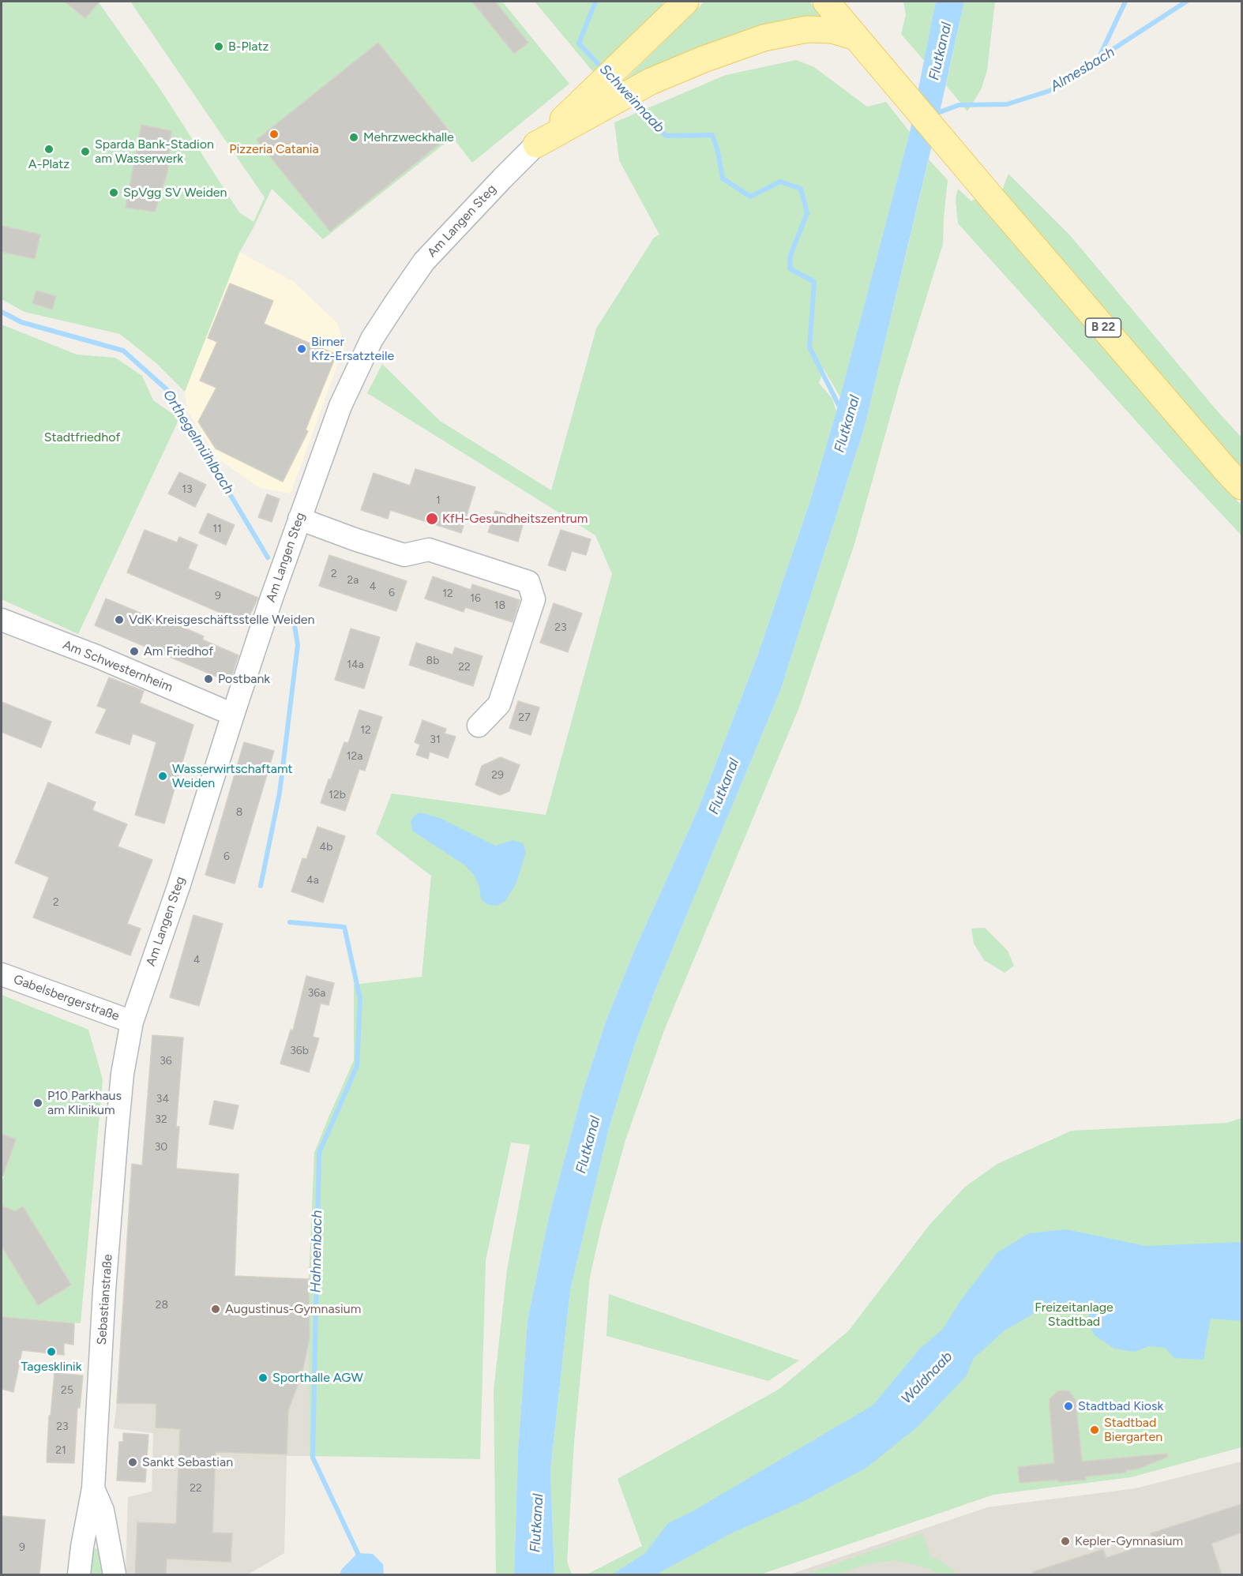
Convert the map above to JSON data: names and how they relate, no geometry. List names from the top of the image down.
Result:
{
  "streets": {
    "main road": ["B 22"],
    "street": [
      "Am Langen Steg",
      "Am Schwesternheim",
      "Gabelsbergerstraße",
      "Sebastianstraße"
    ]
  },
  "crossings": [
    ["Am Langen Steg", "Am Schwesternheim"],
    ["Am Langen Steg", "Gabelsbergerstraße"],
    ["Am Langen Steg", "Sebastianstraße"],
    ["Gabelsbergerstraße", "Sebastianstraße"]
  ],
  "water": [
    "Flutkanal",
    "Almesbach",
    "Schweinnaab",
    "Orthegelmühlbach",
    "Hahnenbach",
    "Waldnaab"
  ],
  "parks": ["Stadtfriedhof", "Freizeitanlage Stadtbad"],
  "places": [
    "B-Platz",
    "Pizzeria Catania",
    "Mehrzweckhalle",
    "A-Platz",
    "Sparda Bank-Stadion am Wasserwerk",
    "SpVgg SV Weiden",
    "Birner Kfz-Ersatzteile",
    "KfH-Gesundheitszentrum",
    "VdK Kreisgeschäftsstelle Weiden",
    "Am Friedhof",
    "Postbank",
    "Wasserwirtschaftamt Weiden",
    "P10 Parkhaus am Klinikum",
    "Augustinus-Gymnasium",
    "Tagesklinik",
    "Sporthalle AGW",
    "Stadtbad Kiosk",
    "Stadtbad Biergarten",
    "Sankt Sebastian",
    "Kepler-Gymnasium"
  ],
  "house_numbers": [
    "13",
    "1",
    "11",
    "2",
    "2a",
    "4",
    "6",
    "12",
    "9",
    "16",
    "18",
    "23",
    "8b",
    "14a",
    "22",
    "27",
    "12",
    "31",
    "12a",
    "29",
    "12b",
    "8",
    "4b",
    "6",
    "4a",
    "2",
    "4",
    "36a",
    "36b",
    "36",
    "34",
    "32",
    "30",
    "28",
    "25",
    "23",
    "21",
    "22",
    "9"
  ]
}
